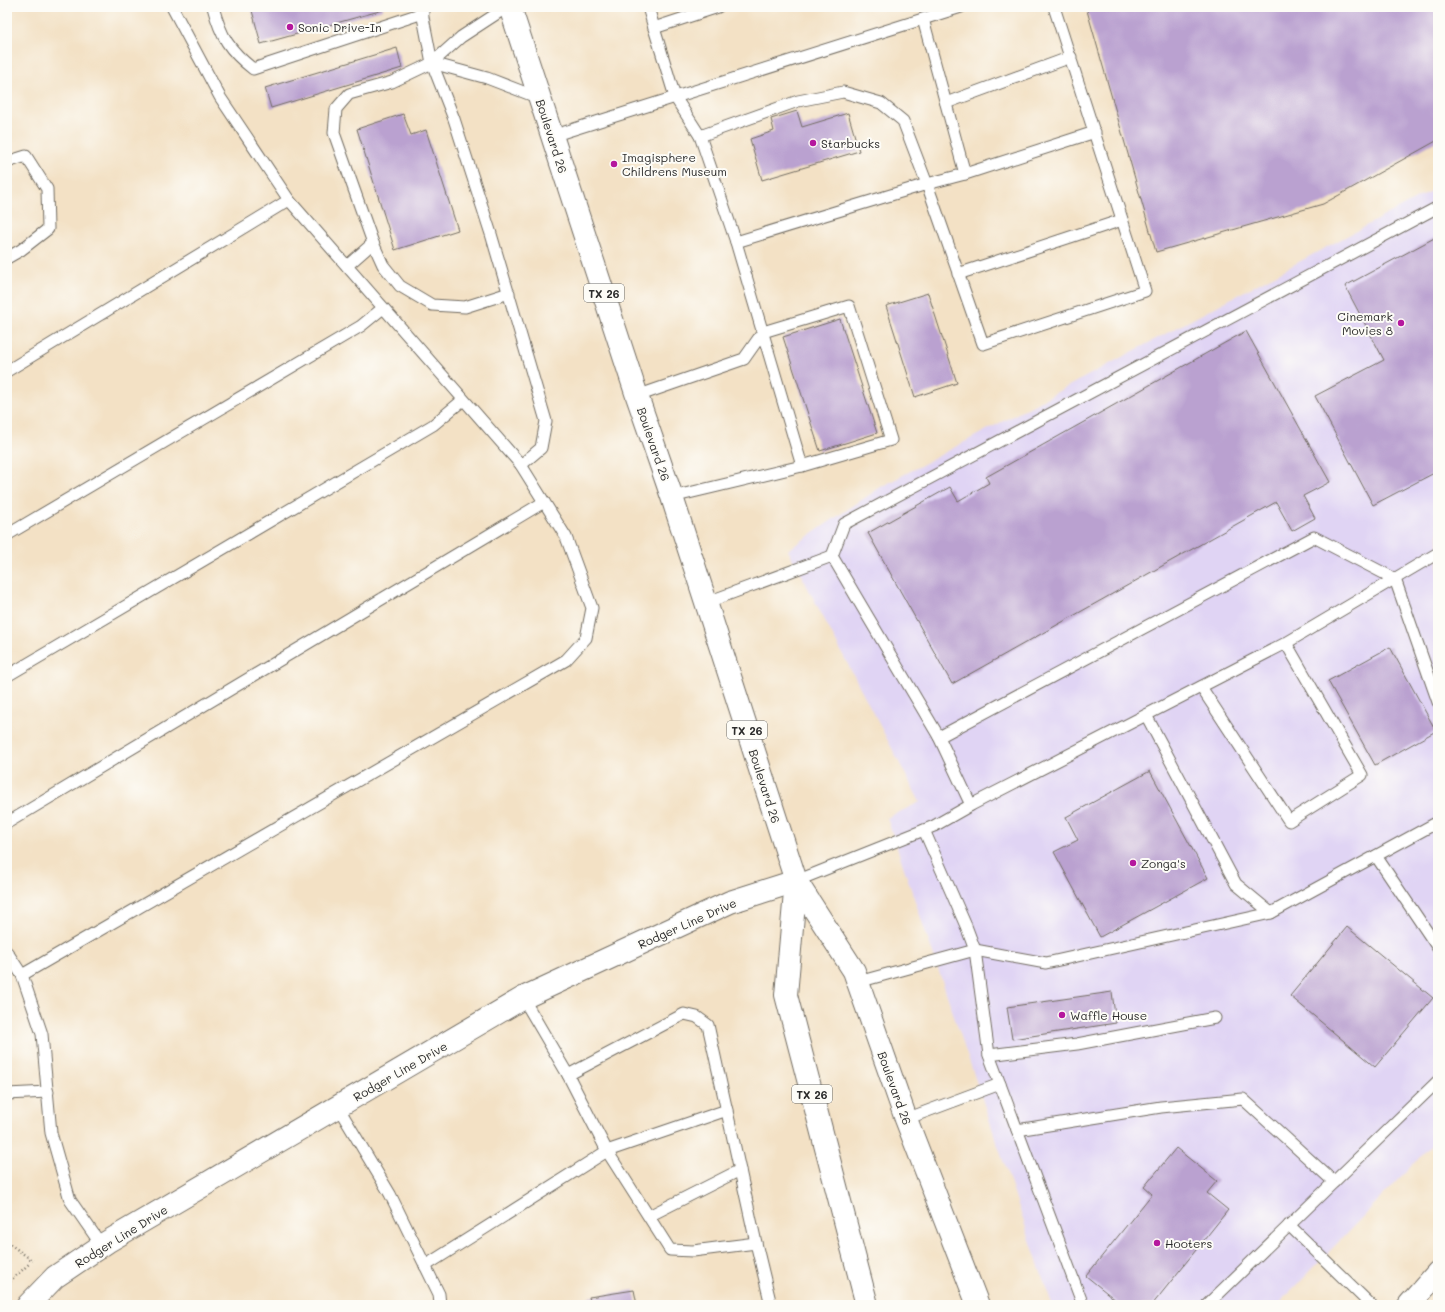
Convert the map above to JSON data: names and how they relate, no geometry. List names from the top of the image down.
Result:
{
  "streets": {
    "main road": ["Boulevard 26", "TX 26", "Rodger Line Drive"]
  },
  "crossings": [
    ["Boulevard 26", "Rodger Line Drive"]
  ],
  "places": [
    "Sonic Drive-In",
    "Starbucks",
    "Imagisphere Childrens Museum",
    "Cinemark Movies 8",
    "Zonga's",
    "Waffle House",
    "Hooters"
  ]
}
